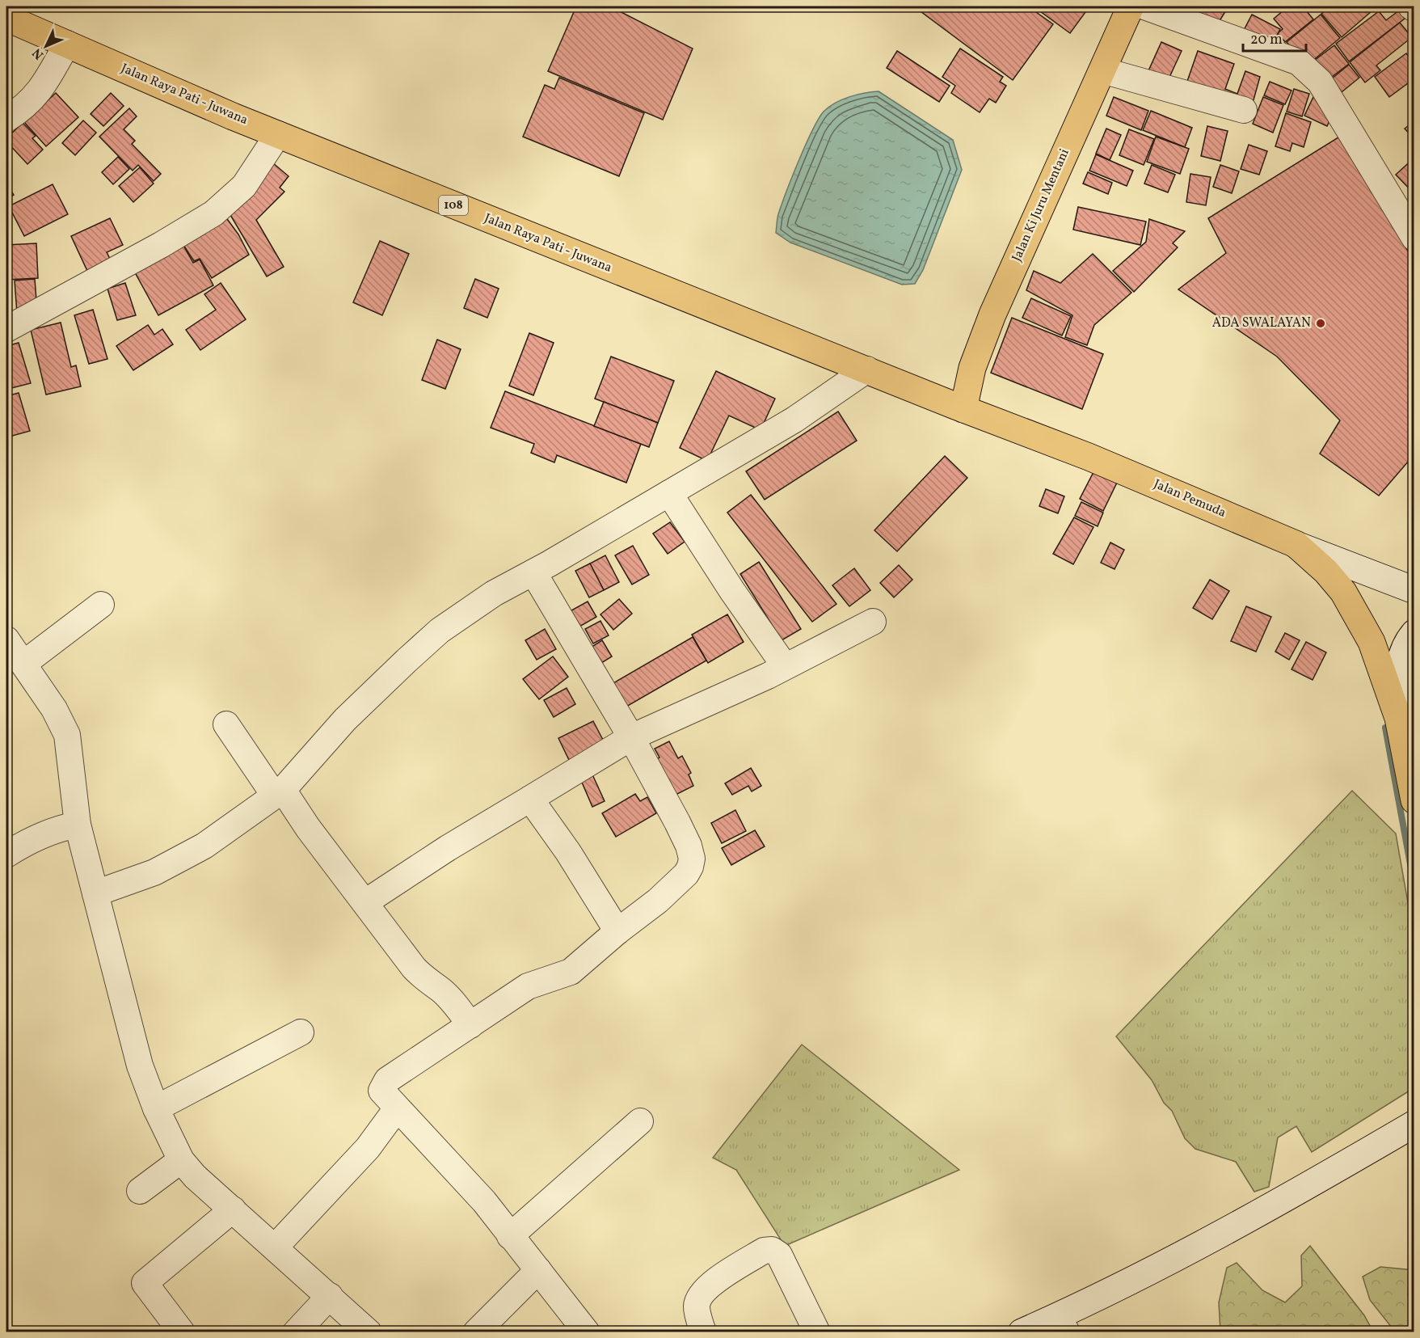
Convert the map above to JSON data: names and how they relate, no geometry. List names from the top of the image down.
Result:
{
  "streets": {
    "main road": [
      "Jalan Raya Pati - Juwana",
      "108",
      "Jalan Ki Juru Mentani",
      "Jalan Pemuda"
    ]
  },
  "crossings": [
    ["Jalan Raya Pati - Juwana", "Jalan Pemuda"],
    ["Jalan Ki Juru Mentani", "Jalan Pemuda"]
  ],
  "places": ["ADA SWALAYAN"],
  "scale_bar": "20 m",
  "north": "bottom left"
}
